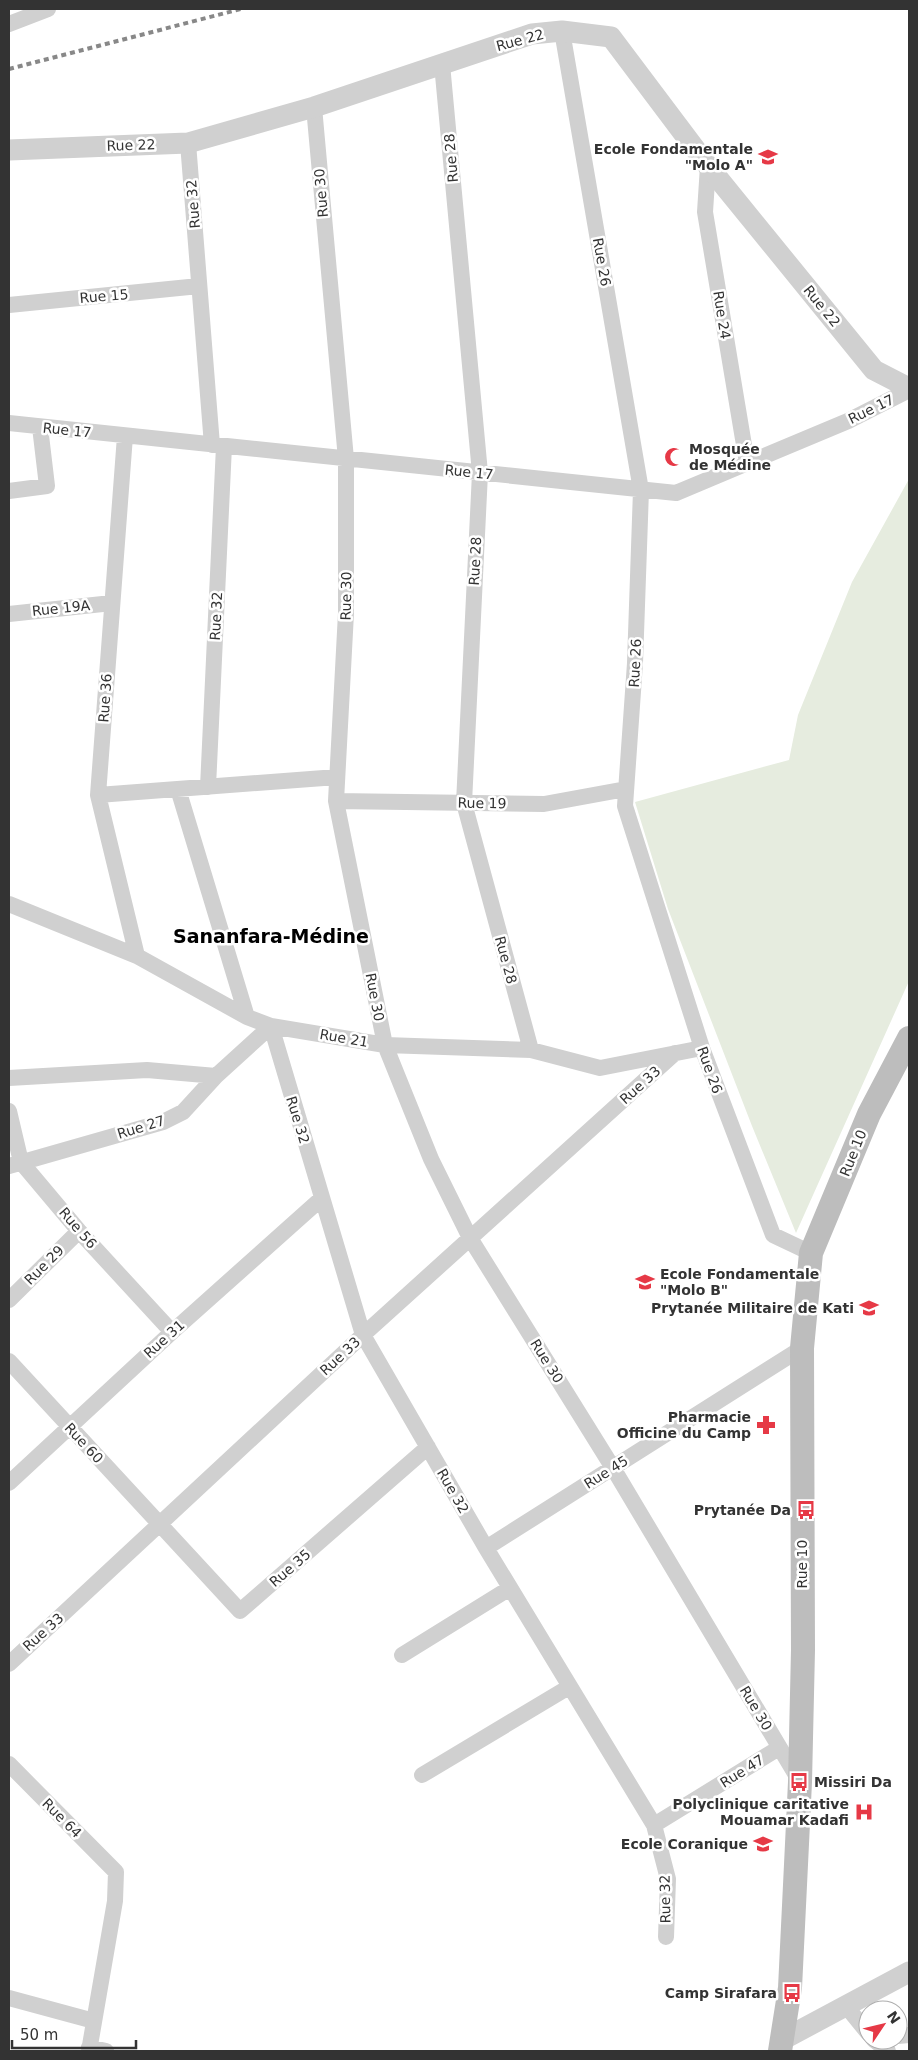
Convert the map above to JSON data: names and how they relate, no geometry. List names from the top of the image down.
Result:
{
  "streets": {
    "main road": ["Rue 10"],
    "street": [
      "Rue 22",
      "Rue 28",
      "Rue 30",
      "Rue 32",
      "Rue 26",
      "Rue 15",
      "Rue 24",
      "Rue 17",
      "Rue 19A",
      "Rue 36",
      "Rue 19",
      "Rue 21",
      "Rue 33",
      "Rue 27",
      "Rue 56",
      "Rue 29",
      "Rue 31",
      "Rue 60",
      "Rue 45",
      "Rue 35",
      "Rue 47",
      "Rue 64"
    ]
  },
  "crossings": [
    ["Rue 22", "Rue 28"],
    ["Rue 22", "Rue 30"],
    ["Rue 22", "Rue 32"],
    ["Rue 22", "Rue 26"],
    ["Rue 22", "Rue 24"],
    ["Rue 22", "Rue 17"],
    ["Rue 28", "Rue 17"],
    ["Rue 28", "Rue 19"],
    ["Rue 28", "Rue 21"],
    ["Rue 30", "Rue 17"],
    ["Rue 30", "Rue 19"],
    ["Rue 30", "Rue 21"],
    ["Rue 30", "Rue 33"],
    ["Rue 30", "Rue 10"],
    ["Rue 30", "Rue 45"],
    ["Rue 30", "Rue 47"],
    ["Rue 32", "Rue 15"],
    ["Rue 32", "Rue 17"],
    ["Rue 32", "Rue 21"],
    ["Rue 32", "Rue 33"],
    ["Rue 32", "Rue 27"],
    ["Rue 32", "Rue 31"],
    ["Rue 32", "Rue 45"],
    ["Rue 32", "Rue 35"],
    ["Rue 32", "Rue 47"],
    ["Rue 26", "Rue 17"],
    ["Rue 26", "Rue 19"],
    ["Rue 26", "Rue 21"],
    ["Rue 26", "Rue 10"],
    ["Rue 24", "Rue 17"],
    ["Rue 17", "Rue 36"],
    ["Rue 19A", "Rue 36"],
    ["Rue 36", "Rue 21"],
    ["Rue 21", "Rue 33"],
    ["Rue 21", "Rue 27"],
    ["Rue 33", "Rue 60"],
    ["Rue 33", "Rue 35"],
    ["Rue 27", "Rue 56"],
    ["Rue 10", "Rue 45"],
    ["Rue 56", "Rue 29"],
    ["Rue 56", "Rue 31"],
    ["Rue 31", "Rue 60"],
    ["Rue 60", "Rue 35"]
  ],
  "districts": ["Sananfara-Médine"],
  "places": {
    "school or university": [
      "Ecole Fondamentale \"Molo A\"",
      "Ecole Fondamentale \"Molo B\"",
      "Prytanée Militaire de Kati",
      "Ecole Coranique"
    ],
    "mosque": ["Mosquée de Médine"],
    "pharmacy": ["Pharmacie Officine du Camp"],
    "bus stop": ["Prytanée Da", "Missiri Da", "Camp Sirafara"],
    "hospital": ["Polyclinique caritative Mouamar Kadafi"]
  },
  "scale_bar": "50 m",
  "north": "top right"
}
